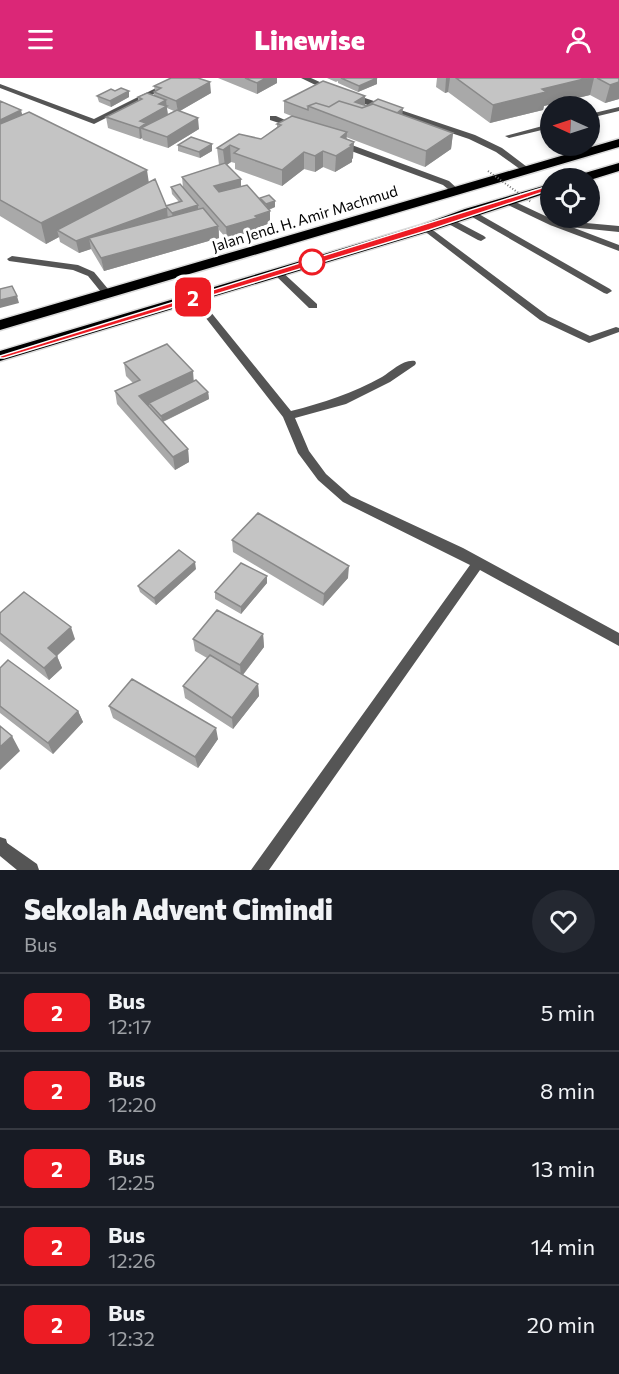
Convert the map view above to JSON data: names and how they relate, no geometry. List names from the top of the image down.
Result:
{
  "streets": {
    "highway": ["Jalan Jend. H. Amir Machmud"]
  },
  "lines": ["bus line 2"],
  "north": "left",
  "page": {
    "header": "Linewise",
    "on_map": "2",
    "heading": ["Sekolah Advent Cimindi", "Bus"],
    "list": [
      {
        "mark": "2",
        "name": "Bus",
        "note": "12:17",
        "value": "5 min"
      },
      {
        "mark": "2",
        "name": "Bus",
        "note": "12:20",
        "value": "8 min"
      },
      {
        "mark": "2",
        "name": "Bus",
        "note": "12:25",
        "value": "13 min"
      },
      {
        "mark": "2",
        "name": "Bus",
        "note": "12:26",
        "value": "14 min"
      },
      {
        "mark": "2",
        "name": "Bus",
        "note": "12:32",
        "value": "20 min"
      }
    ]
  }
}
